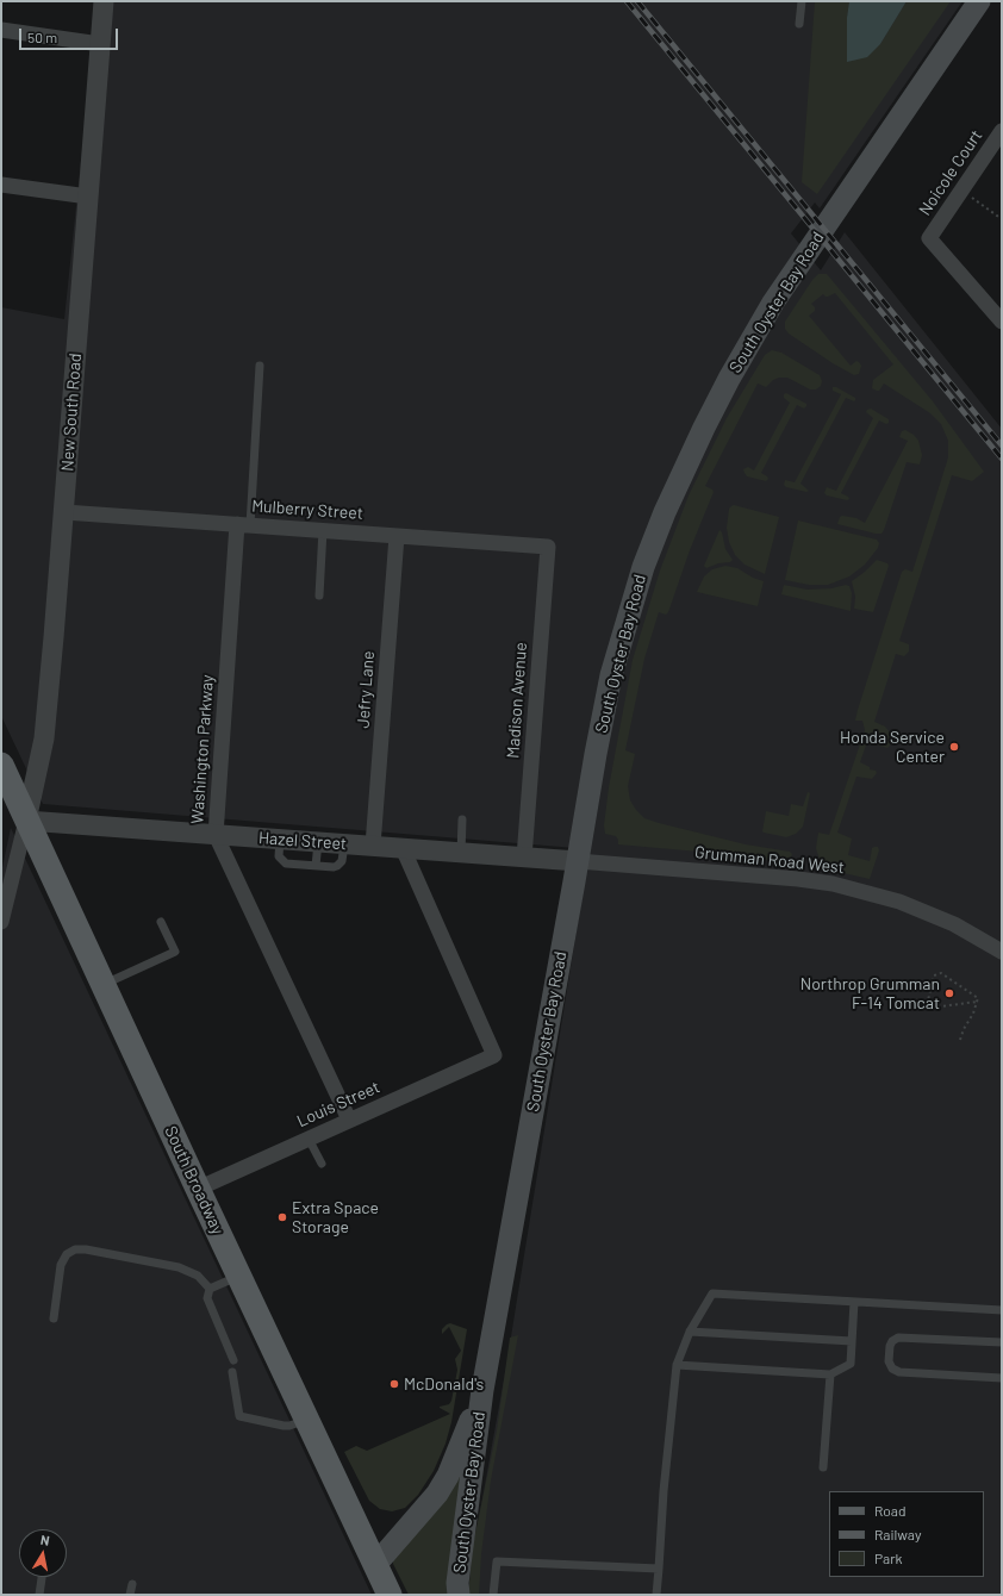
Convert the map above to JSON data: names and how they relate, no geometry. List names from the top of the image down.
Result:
{
  "streets": {
    "main road": ["South Oyster Bay Road", "South Broadway"],
    "street": [
      "Noicole Court",
      "New South Road",
      "Mulberry Street",
      "Jefry Lane",
      "Madison Avenue",
      "Washington Parkway",
      "Hazel Street",
      "Grumman Road West",
      "Louis Street"
    ]
  },
  "crossings": [
    ["South Oyster Bay Road", "Hazel Street"],
    ["South Oyster Bay Road", "Grumman Road West"],
    ["South Oyster Bay Road", "South Broadway"],
    ["New South Road", "Mulberry Street"],
    ["New South Road", "Hazel Street"],
    ["New South Road", "South Broadway"],
    ["Mulberry Street", "Jefry Lane"],
    ["Mulberry Street", "Madison Avenue"],
    ["Mulberry Street", "Washington Parkway"],
    ["Jefry Lane", "Hazel Street"],
    ["Madison Avenue", "Hazel Street"],
    ["Washington Parkway", "Hazel Street"],
    ["Washington Parkway", "Louis Street"],
    ["Hazel Street", "Grumman Road West"],
    ["Hazel Street", "Louis Street"],
    ["Hazel Street", "South Broadway"],
    ["Louis Street", "South Broadway"]
  ],
  "places": [
    "Honda Service Center",
    "Northrop Grumman F-14 Tomcat",
    "Extra Space Storage",
    "McDonald's"
  ],
  "legend": ["Road", "Railway", "Park"],
  "scale_bar": "50 m",
  "north": "top"
}
